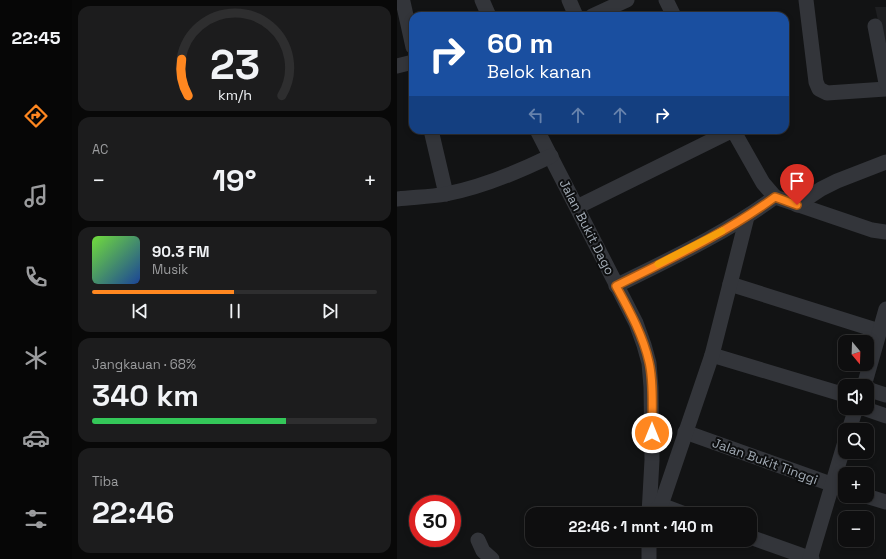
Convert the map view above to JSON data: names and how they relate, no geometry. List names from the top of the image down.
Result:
{
  "streets": {
    "street": ["Jalan Bukit Dago", "Jalan Bukit Tinggi"]
  },
  "north": "bottom",
  "page": {
    "tabs": "22:45",
    "turn": ["60 m", "Belok kanan"],
    "tile": [
      "AC",
      ["Jangkauan · 68%", "340 km"],
      ["Tiba", "22:46"]
    ],
    "heat": ["−", "19°", "+"],
    "song": ["90.3 FM", "Musik"],
    "map_buttons": ["+", "−"],
    "limit": "30",
    "trip": "22:46 · 1 mnt · 140 m",
    "gauge": ["23", "km/h"]
  }
}
